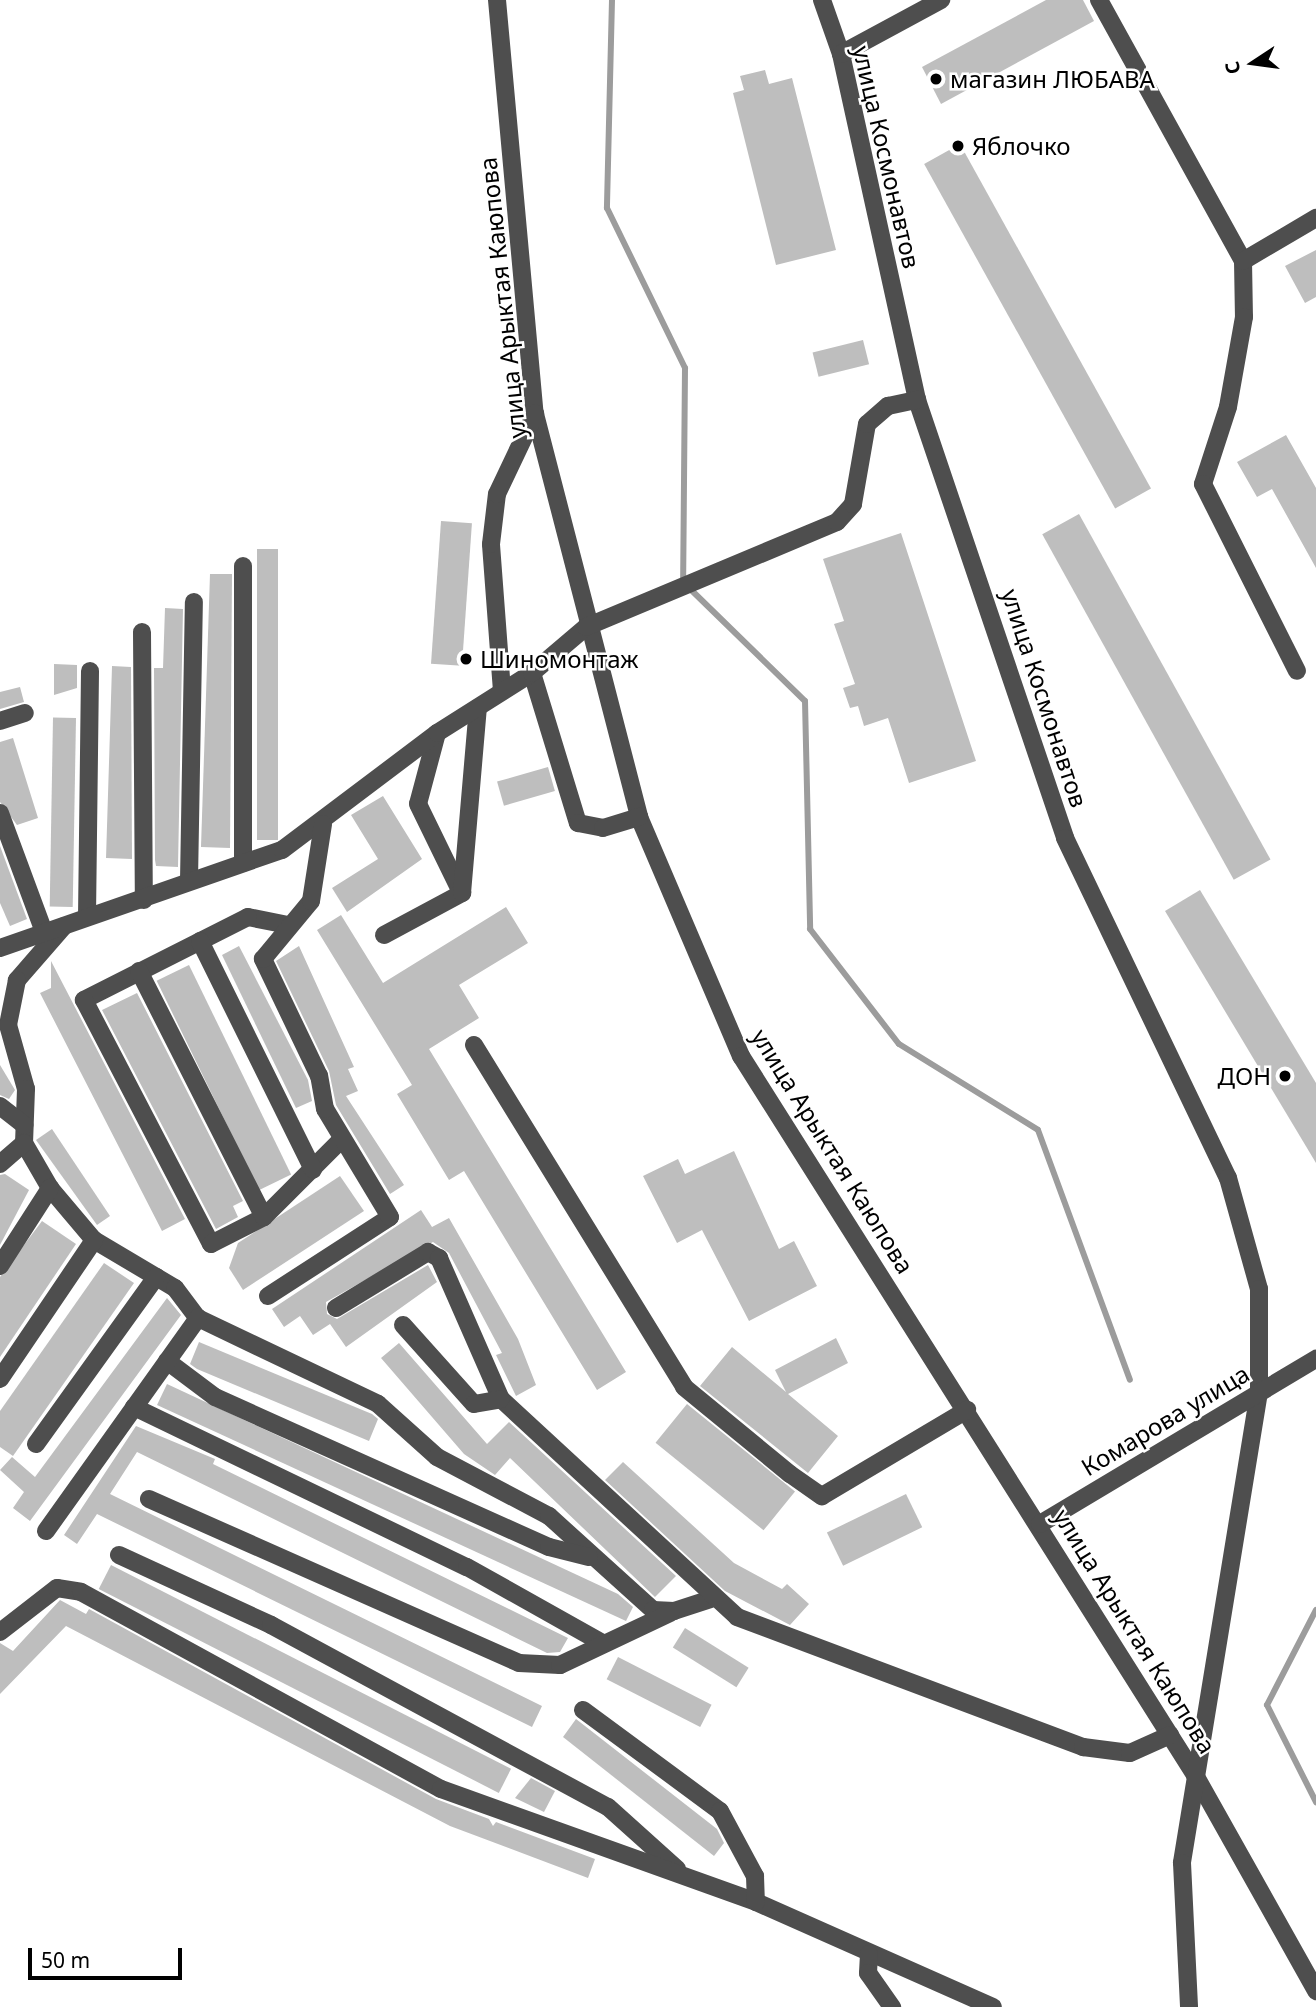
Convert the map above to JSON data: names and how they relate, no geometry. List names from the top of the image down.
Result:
{
  "streets": {
    "street": ["улица Космонавтов", "улица Арыктая Каюпова", "Комарова улица"]
  },
  "crossings": [
    ["улица Космонавтов", "улица Арыктая Каюпова"],
    ["улица Космонавтов", "Комарова улица"],
    ["улица Арыктая Каюпова", "Комарова улица"]
  ],
  "places": [
    "магазин ЛЮБАВА",
    "Яблочко",
    "Шиномонтаж",
    "ДОН"
  ],
  "scale_bar": "50 m",
  "north": "left"
}
